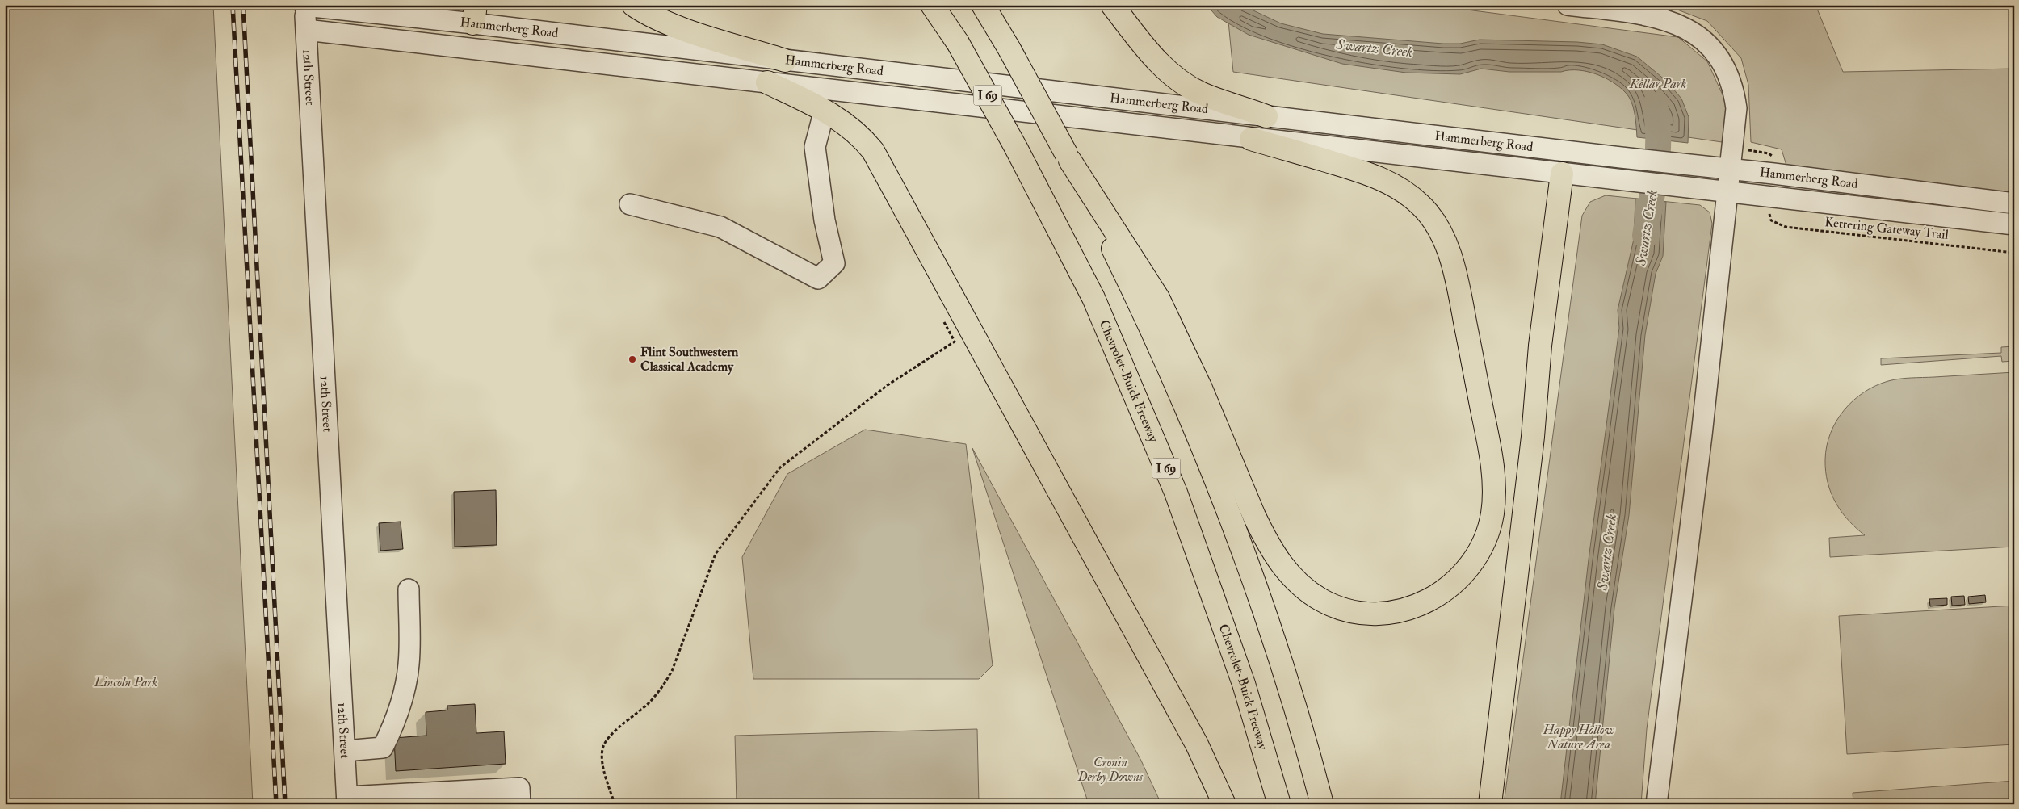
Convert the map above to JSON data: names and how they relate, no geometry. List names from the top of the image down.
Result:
{
  "streets": {
    "highway": ["I 69", "Chevrolet-Buick Freeway"],
    "street": ["Hammerberg Road", "12th Street"],
    "path": ["Kettering Gateway Trail"]
  },
  "crossings": [
    ["Hammerberg Road", "12th Street"]
  ],
  "water": ["Swartz Creek"],
  "parks": [
    "Kellar Park",
    "Lincoln Park",
    "Happy Hollow Nature Area",
    "Cronin Derby Downs"
  ],
  "places": ["Flint Southwestern Classical Academy"]
}
